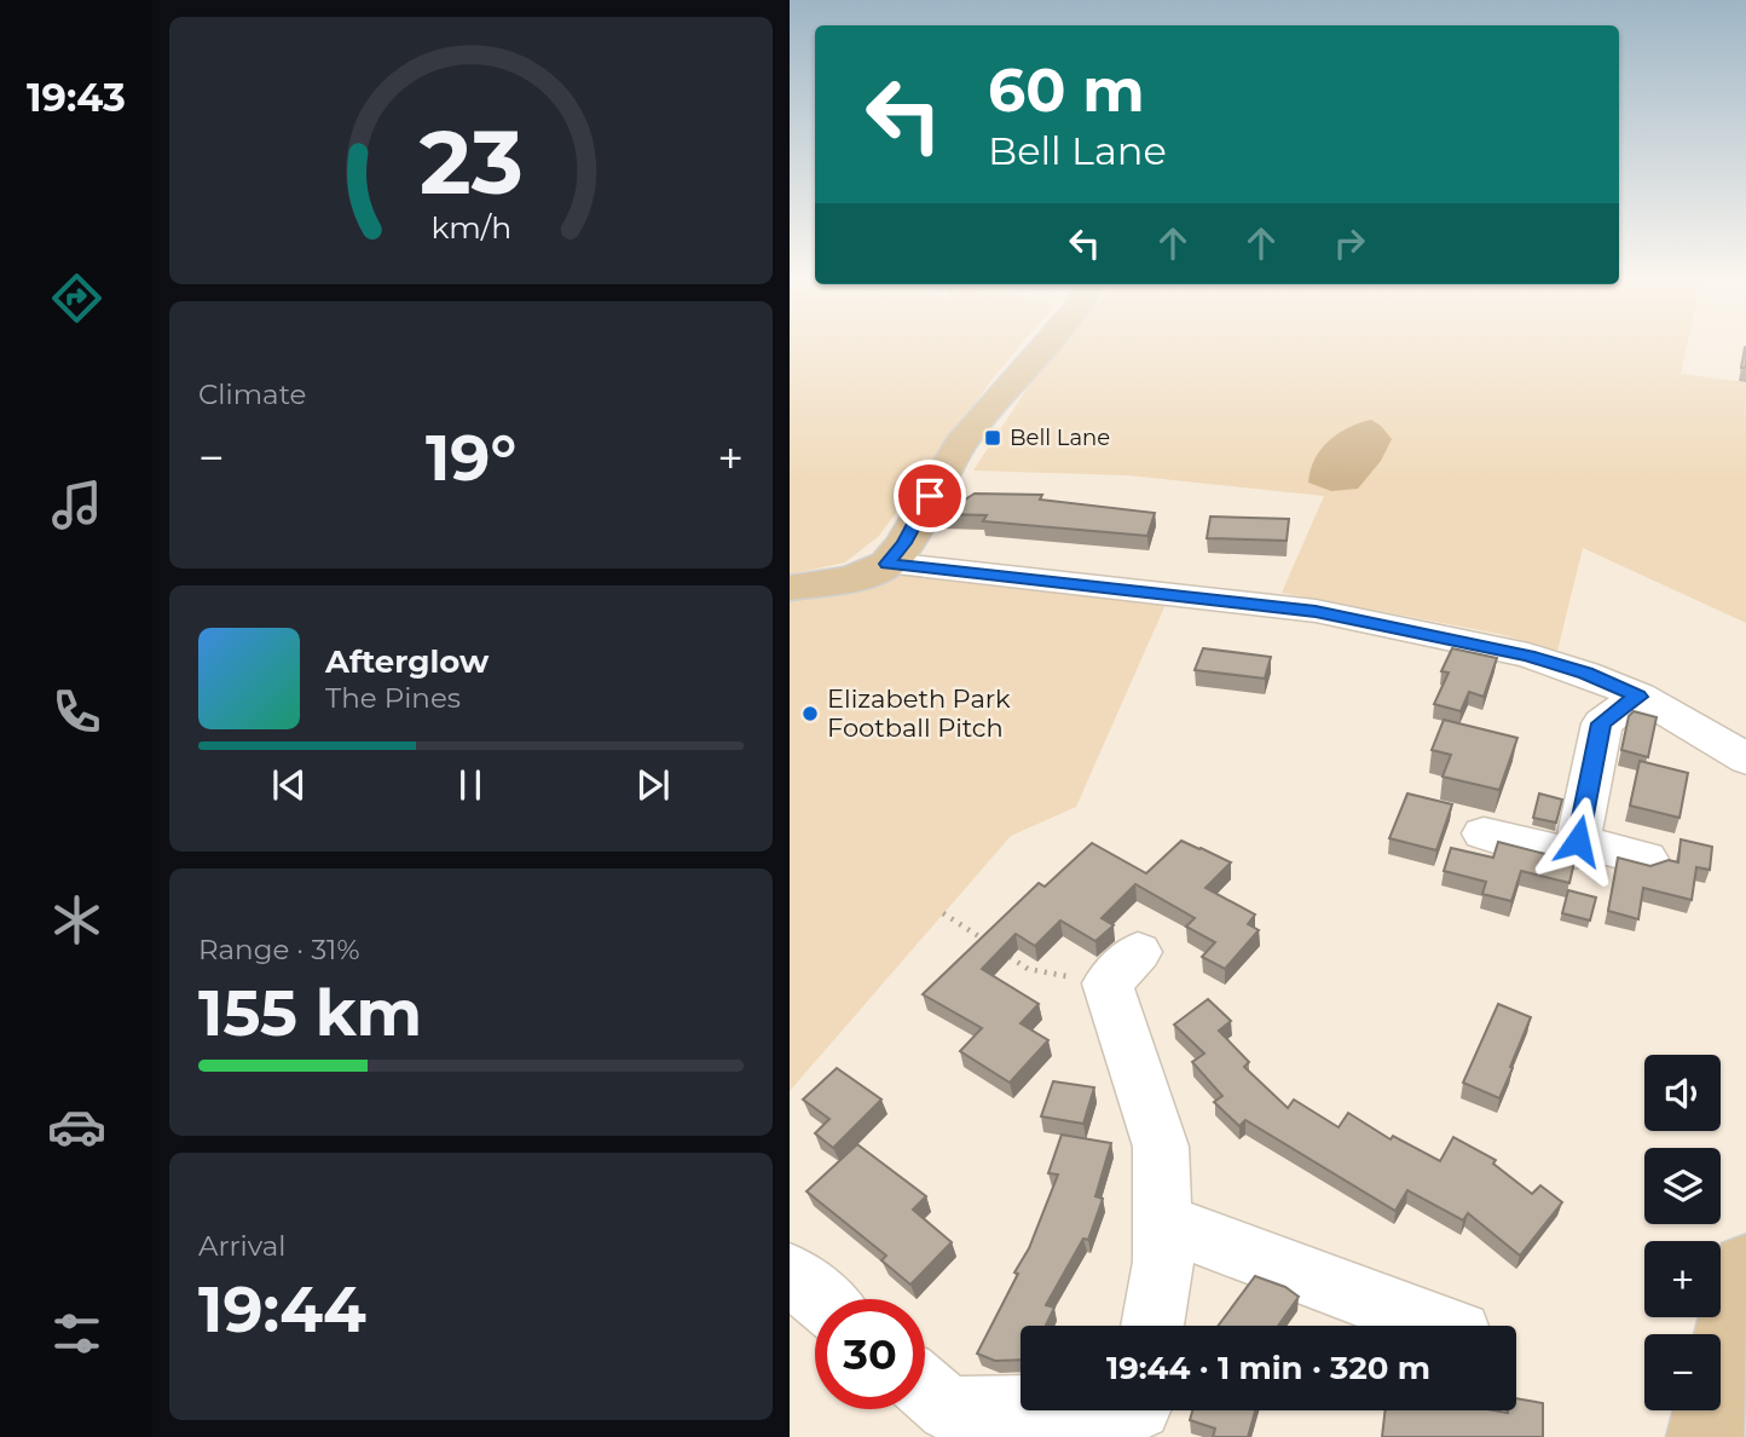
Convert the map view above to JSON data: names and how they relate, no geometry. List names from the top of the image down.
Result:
{
  "places": {
    "transit": ["Bell Lane"],
    "other": ["Elizabeth Park Football Pitch"]
  },
  "page": {
    "tabs": "19:43",
    "turn": ["60 m", "Bell Lane"],
    "tile": [
      "Climate",
      ["Range · 31%", "155 km"],
      ["Arrival", "19:44"]
    ],
    "heat": ["−", "19°", "+"],
    "song": ["Afterglow", "The Pines"],
    "map_buttons": ["+", "−"],
    "limit": "30",
    "trip": "19:44 · 1 min · 320 m",
    "gauge": ["23", "km/h"]
  }
}
